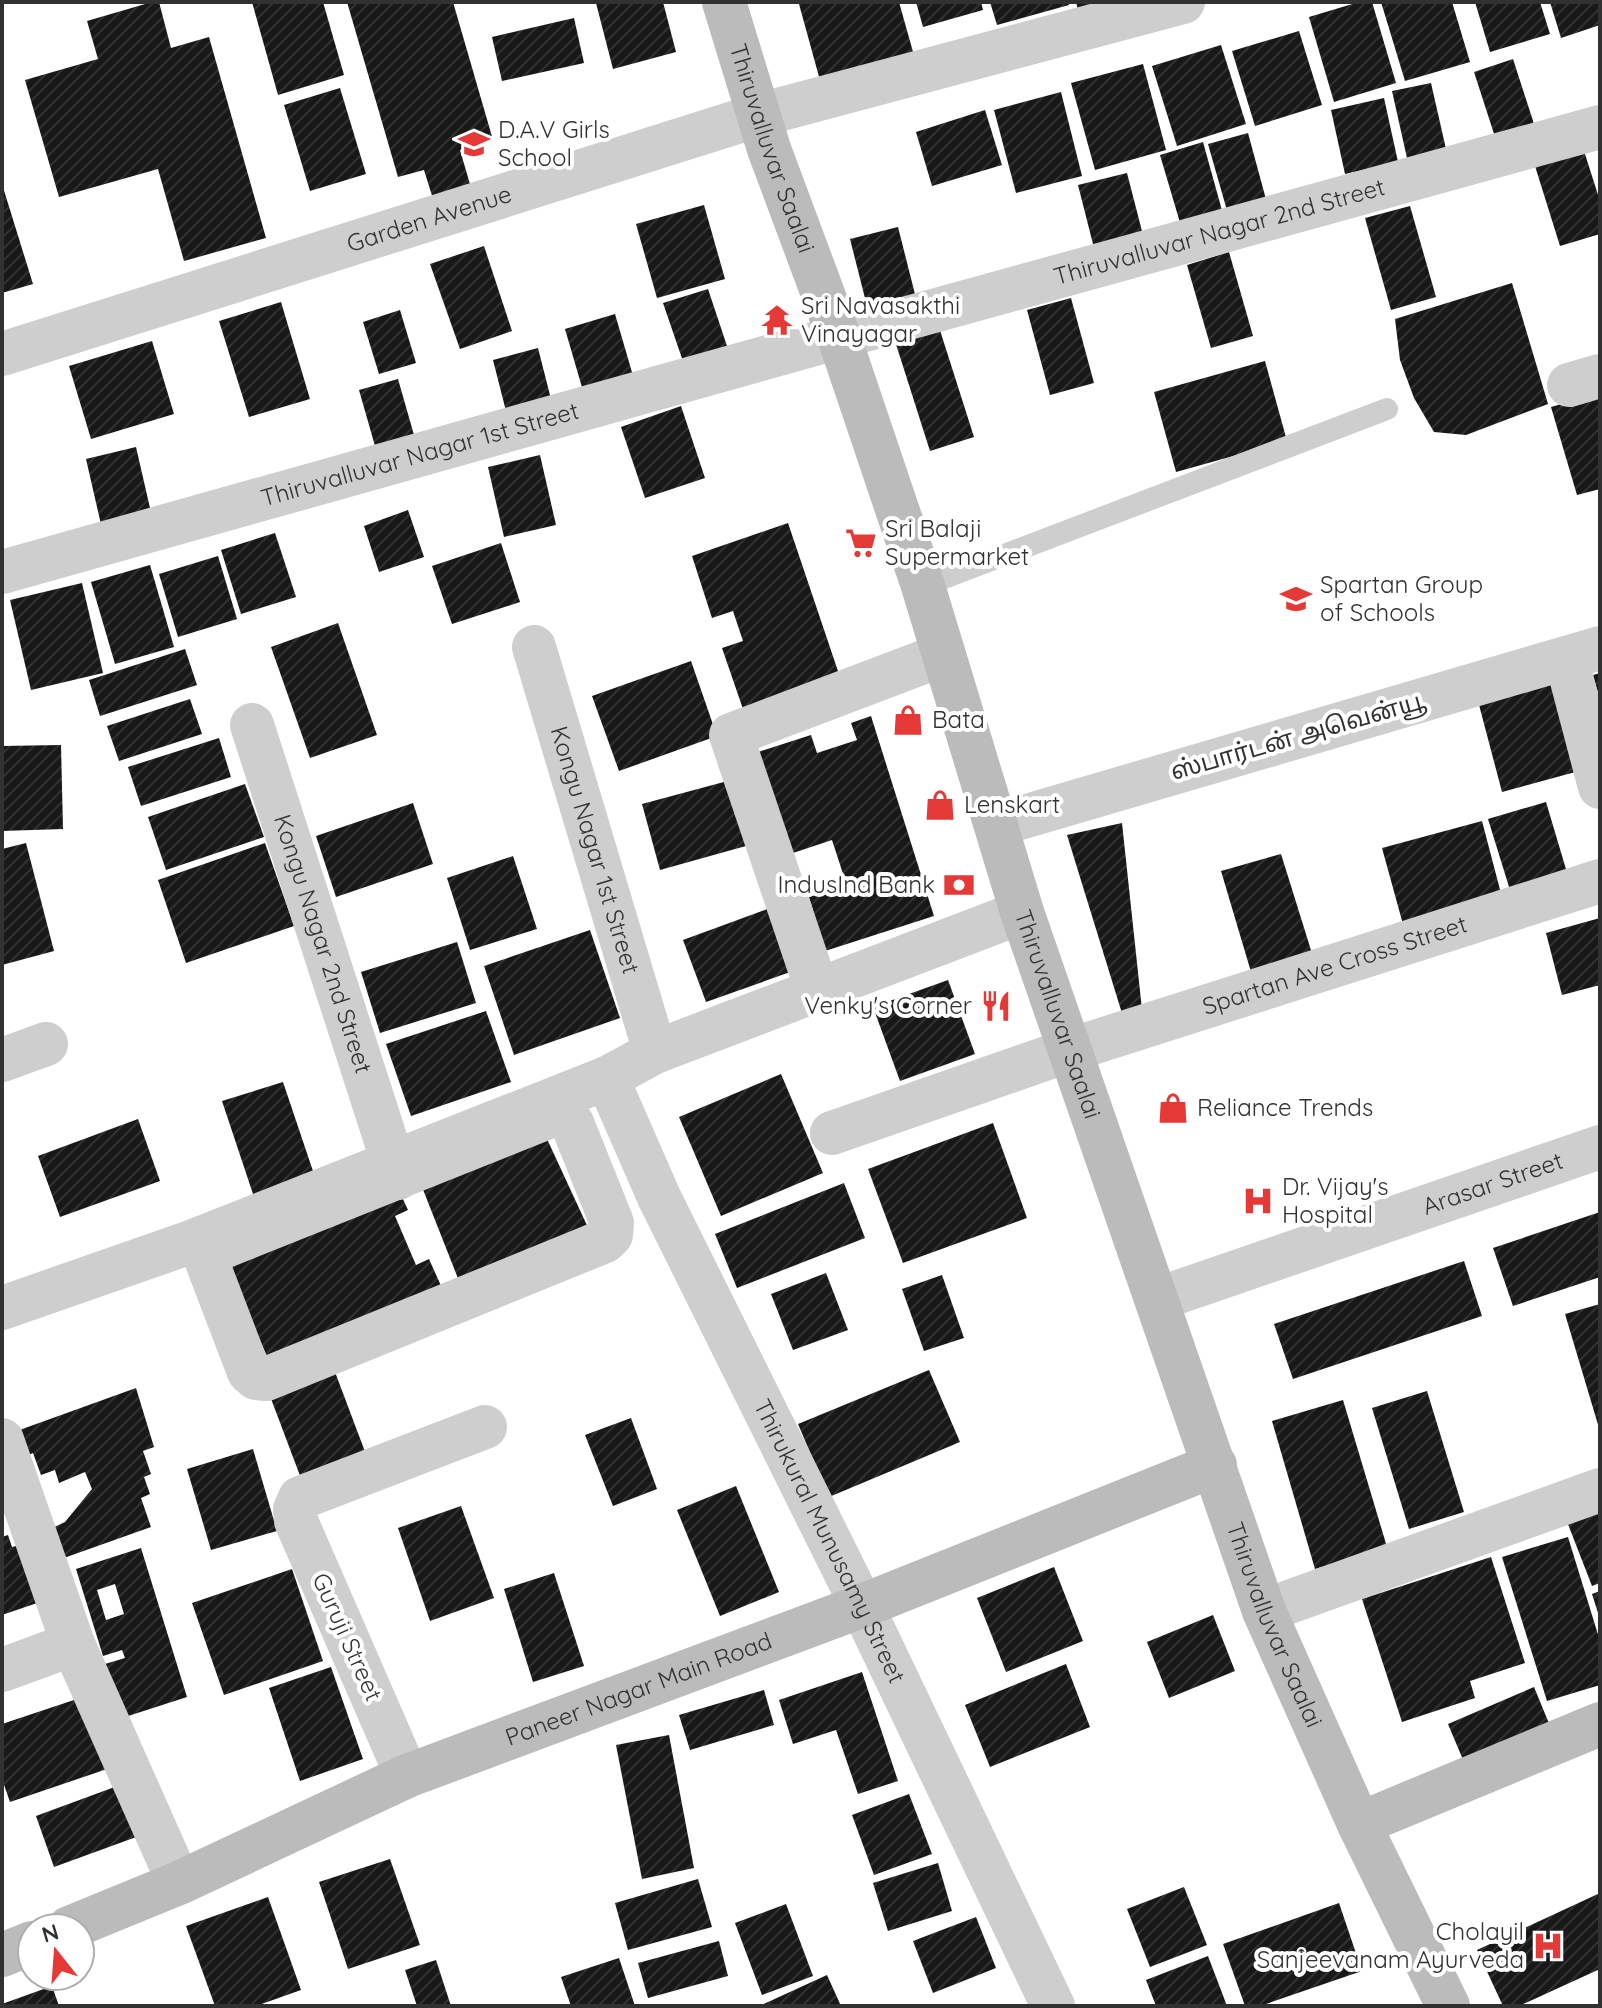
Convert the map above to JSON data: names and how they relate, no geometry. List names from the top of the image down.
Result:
{
  "streets": {
    "street": [
      "Thiruvalluvar Saalai",
      "Garden Avenue",
      "Thiruvalluvar Nagar 2nd Street",
      "Thiruvalluvar Nagar 1st Street",
      "ஸ்பார்டன் அவென்யூ",
      "Kongu Nagar 1st Street",
      "Kongu Nagar 2nd Street",
      "Spartan Ave Cross Street",
      "Arasar Street",
      "Thirukural Munusamy Street",
      "Guruji Street",
      "Paneer Nagar Main Road"
    ]
  },
  "crossings": [
    ["Thiruvalluvar Saalai", "Garden Avenue"],
    ["Thiruvalluvar Saalai", "Thiruvalluvar Nagar 2nd Street"],
    ["Thiruvalluvar Saalai", "Thiruvalluvar Nagar 1st Street"],
    ["Thiruvalluvar Saalai", "ஸ்பார்டன் அவென்யூ"],
    ["Thiruvalluvar Saalai", "Spartan Ave Cross Street"],
    ["Thiruvalluvar Saalai", "Arasar Street"],
    ["Thiruvalluvar Saalai", "Paneer Nagar Main Road"],
    ["Thiruvalluvar Nagar 2nd Street", "Thiruvalluvar Nagar 1st Street"],
    ["Thirukural Munusamy Street", "Paneer Nagar Main Road"],
    ["Guruji Street", "Paneer Nagar Main Road"]
  ],
  "places": {
    "school or university": ["D.A.V Girls School", "Spartan Group of Schools"],
    "temple": ["Sri Navasakthi Vinayagar"],
    "supermarket": ["Sri Balaji Supermarket"],
    "shop": ["Bata", "Lenskart", "Reliance Trends"],
    "bank": ["IndusInd Bank"],
    "restaurant": ["Venky's Corner"],
    "hospital": ["Dr. Vijay's Hospital", "Cholayil Sanjeevanam Ayurveda"]
  },
  "north": "top"
}
